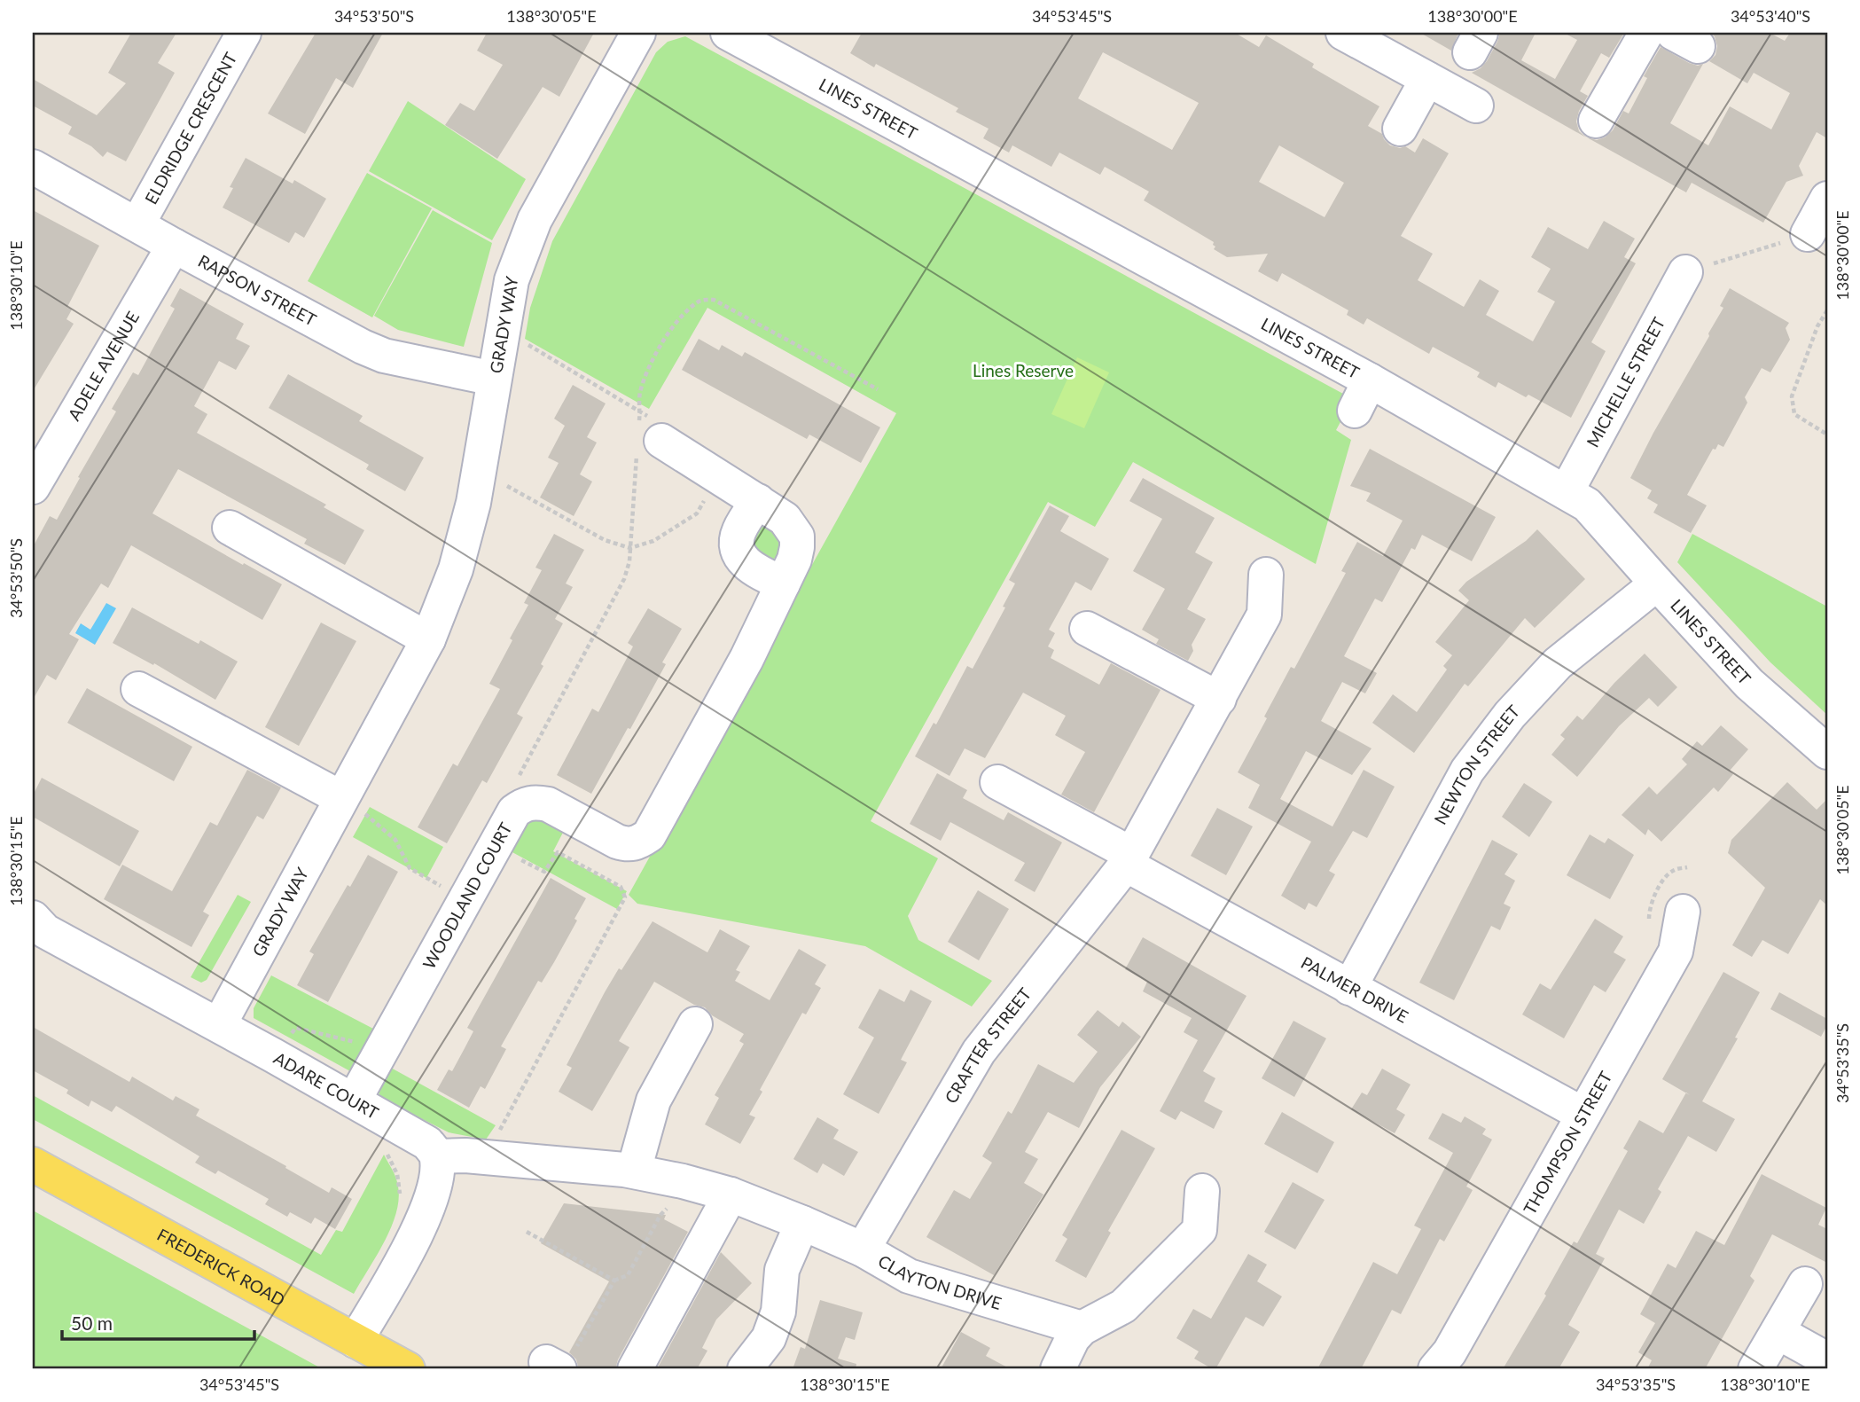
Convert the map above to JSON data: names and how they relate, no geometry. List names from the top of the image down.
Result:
{
  "streets": {
    "main road": ["FREDERICK ROAD"],
    "street": [
      "LINES STREET",
      "ELDRIDGE CRESCENT",
      "RAPSON STREET",
      "GRADY WAY",
      "ADELE AVENUE",
      "MICHELLE STREET",
      "NEWTON STREET",
      "WOODLAND COURT",
      "PALMER DRIVE",
      "CRAFTER STREET",
      "ADARE COURT",
      "THOMPSON STREET",
      "CLAYTON DRIVE"
    ]
  },
  "crossings": [
    ["LINES STREET", "MICHELLE STREET"],
    ["LINES STREET", "NEWTON STREET"],
    ["ELDRIDGE CRESCENT", "RAPSON STREET"],
    ["RAPSON STREET", "GRADY WAY"],
    ["RAPSON STREET", "ADELE AVENUE"],
    ["GRADY WAY", "ADARE COURT"],
    ["NEWTON STREET", "PALMER DRIVE"],
    ["WOODLAND COURT", "ADARE COURT"],
    ["PALMER DRIVE", "CRAFTER STREET"],
    ["PALMER DRIVE", "THOMPSON STREET"],
    ["CRAFTER STREET", "CLAYTON DRIVE"],
    ["ADARE COURT", "CLAYTON DRIVE"]
  ],
  "parks": ["Lines Reserve"],
  "scale_bar": "50 m",
  "coordinates": [
    "34°53'50\"S",
    "138°30'05\"E",
    "34°53'45\"S",
    "138°30'00\"E",
    "34°53'40\"S",
    "138°30'10\"E",
    "138°30'15\"E",
    "34°53'35\"S"
  ]
}
